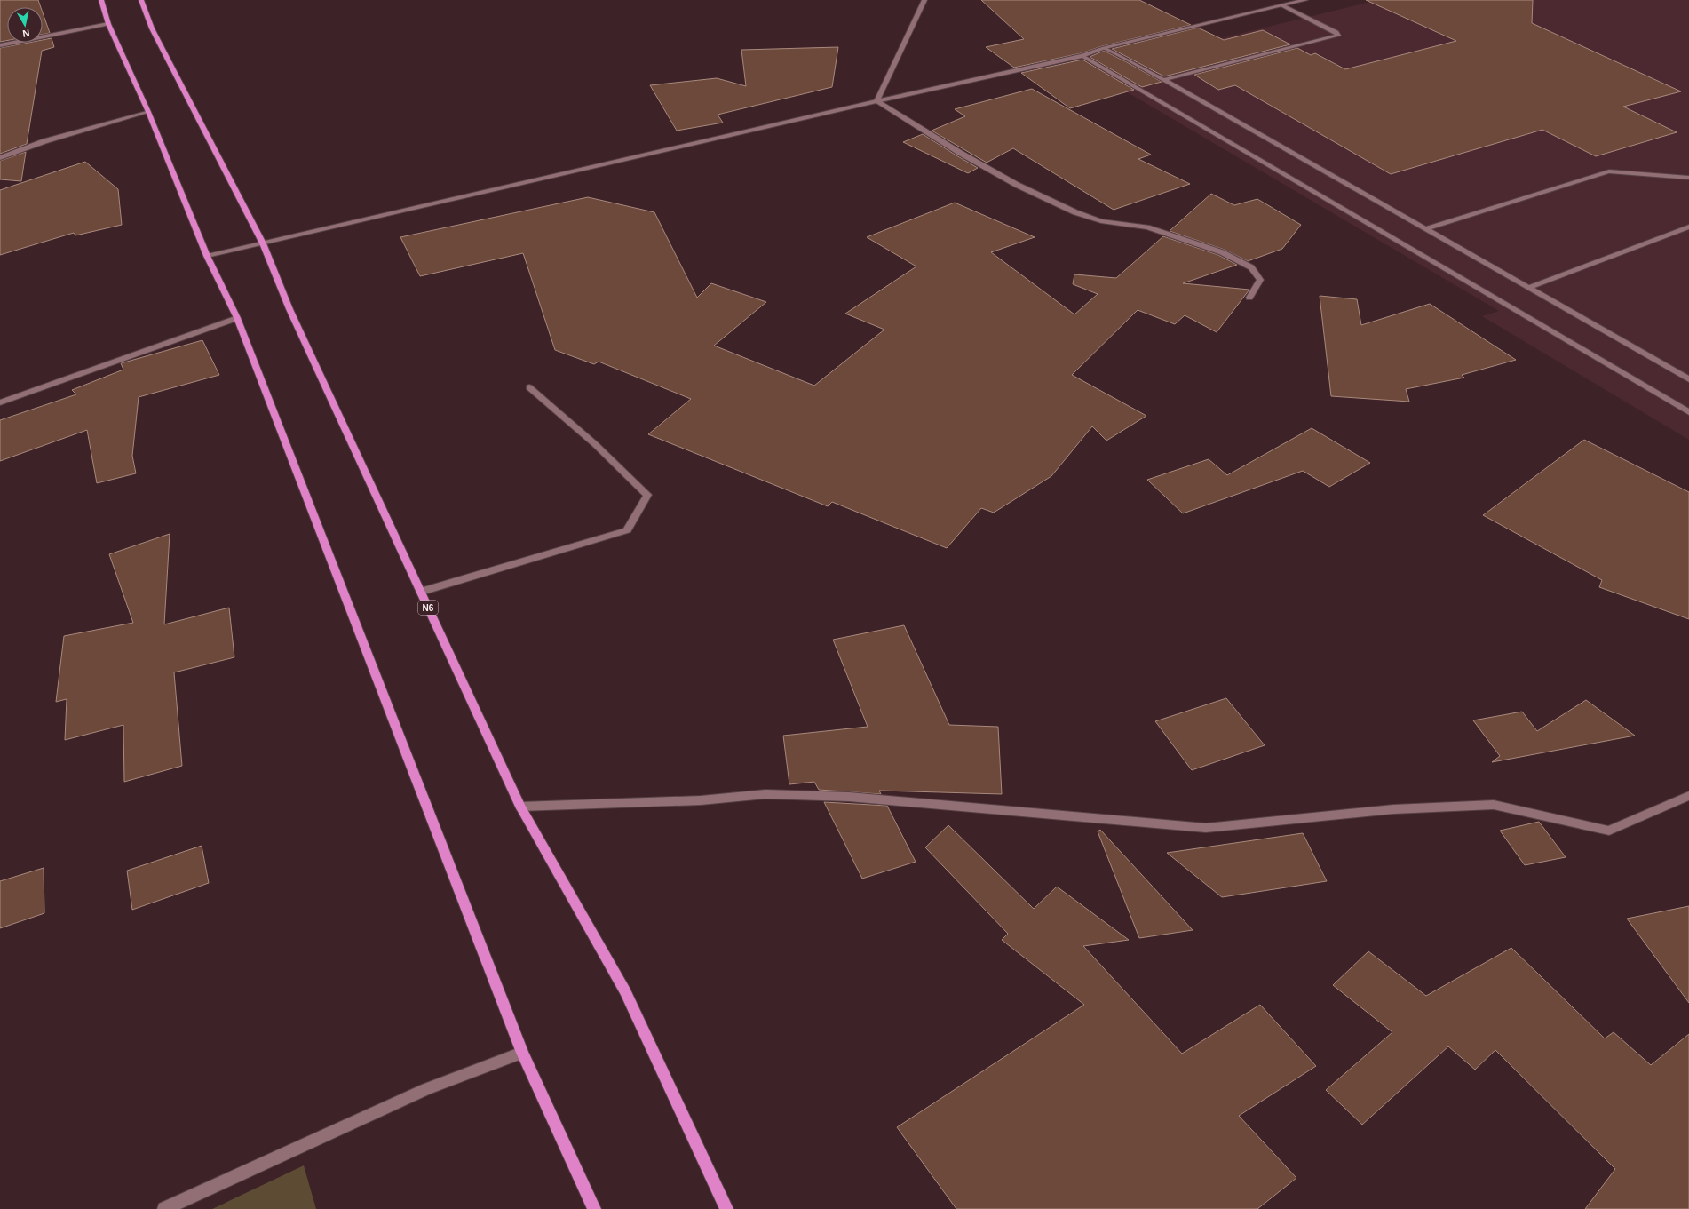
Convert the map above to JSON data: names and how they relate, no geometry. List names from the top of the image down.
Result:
{
  "streets": {
    "highway": ["N6"]
  },
  "north": "bottom"
}
